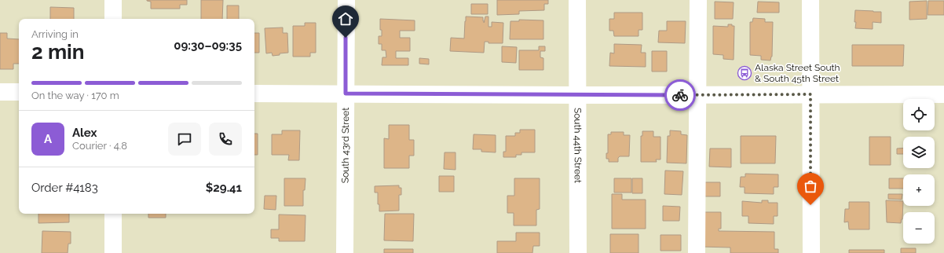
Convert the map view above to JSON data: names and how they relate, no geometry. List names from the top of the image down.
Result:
{
  "streets": {
    "street": ["South 43rd Street", "South 44th Street"]
  },
  "places": {
    "bus stop": ["Alaska Street South & South 45th Street"]
  },
  "page": {
    "heading": ["2 min", "Arriving in", "09:30–09:35"],
    "panel": [
      "Alex",
      "Courier · 4.8",
      "Order #4183",
      "$29.41"
    ],
    "bar": "On the way · 170 m",
    "map_buttons": ["+", "−"],
    "round": "A"
  }
}
